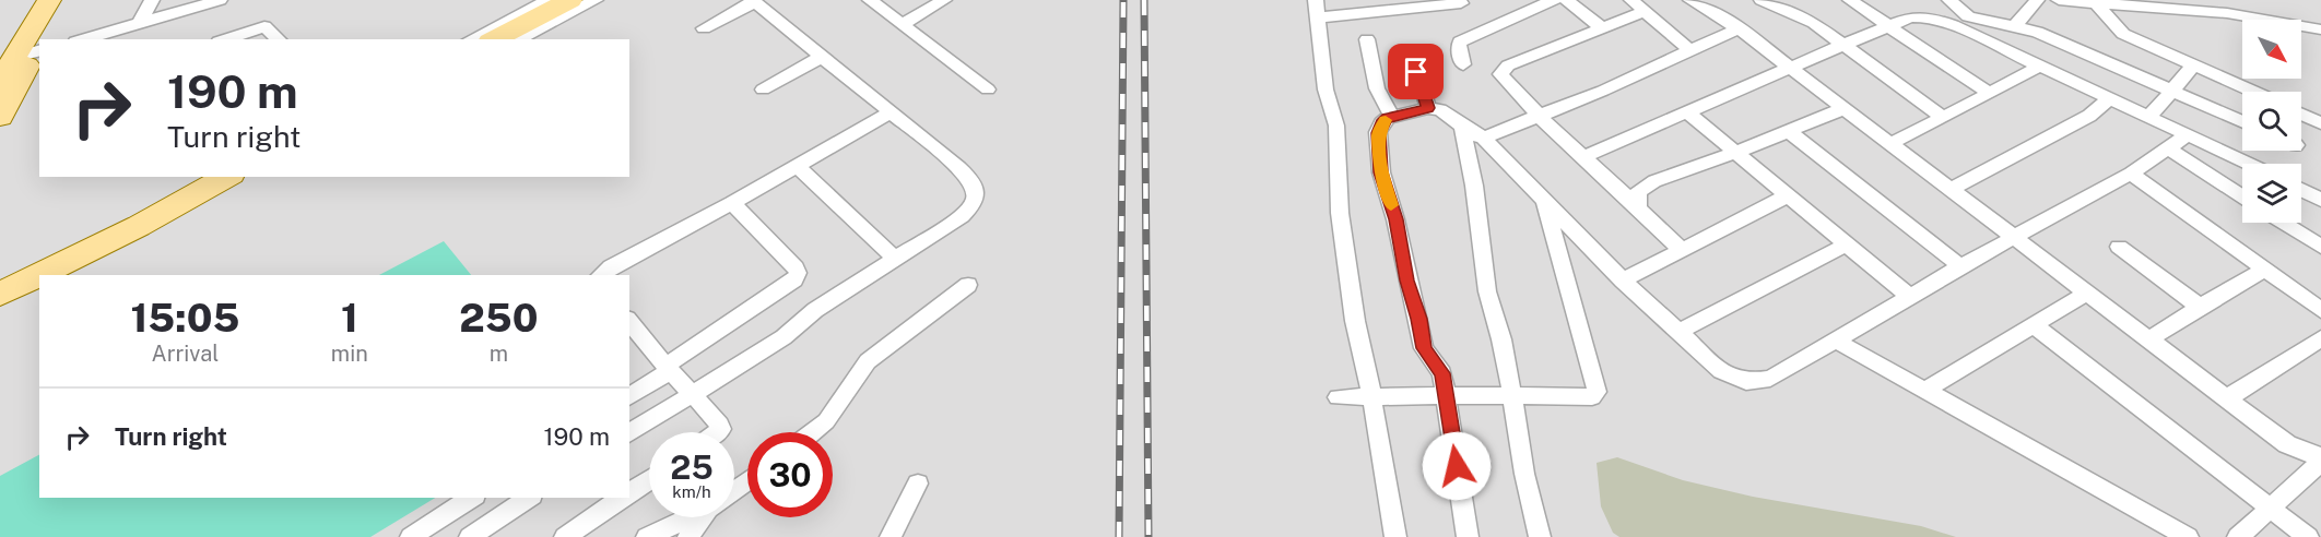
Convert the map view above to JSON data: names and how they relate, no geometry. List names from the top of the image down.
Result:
{
  "north": "bottom right",
  "page": {
    "turn": ["190 m", "Turn right"],
    "eta": [
      "15:05",
      "Arrival",
      "1",
      "min",
      "250",
      "m"
    ],
    "list": [
      {
        "name": "Turn right",
        "value": "190 m"
      }
    ],
    "speed": "25 km/h",
    "limit": "30"
  }
}
